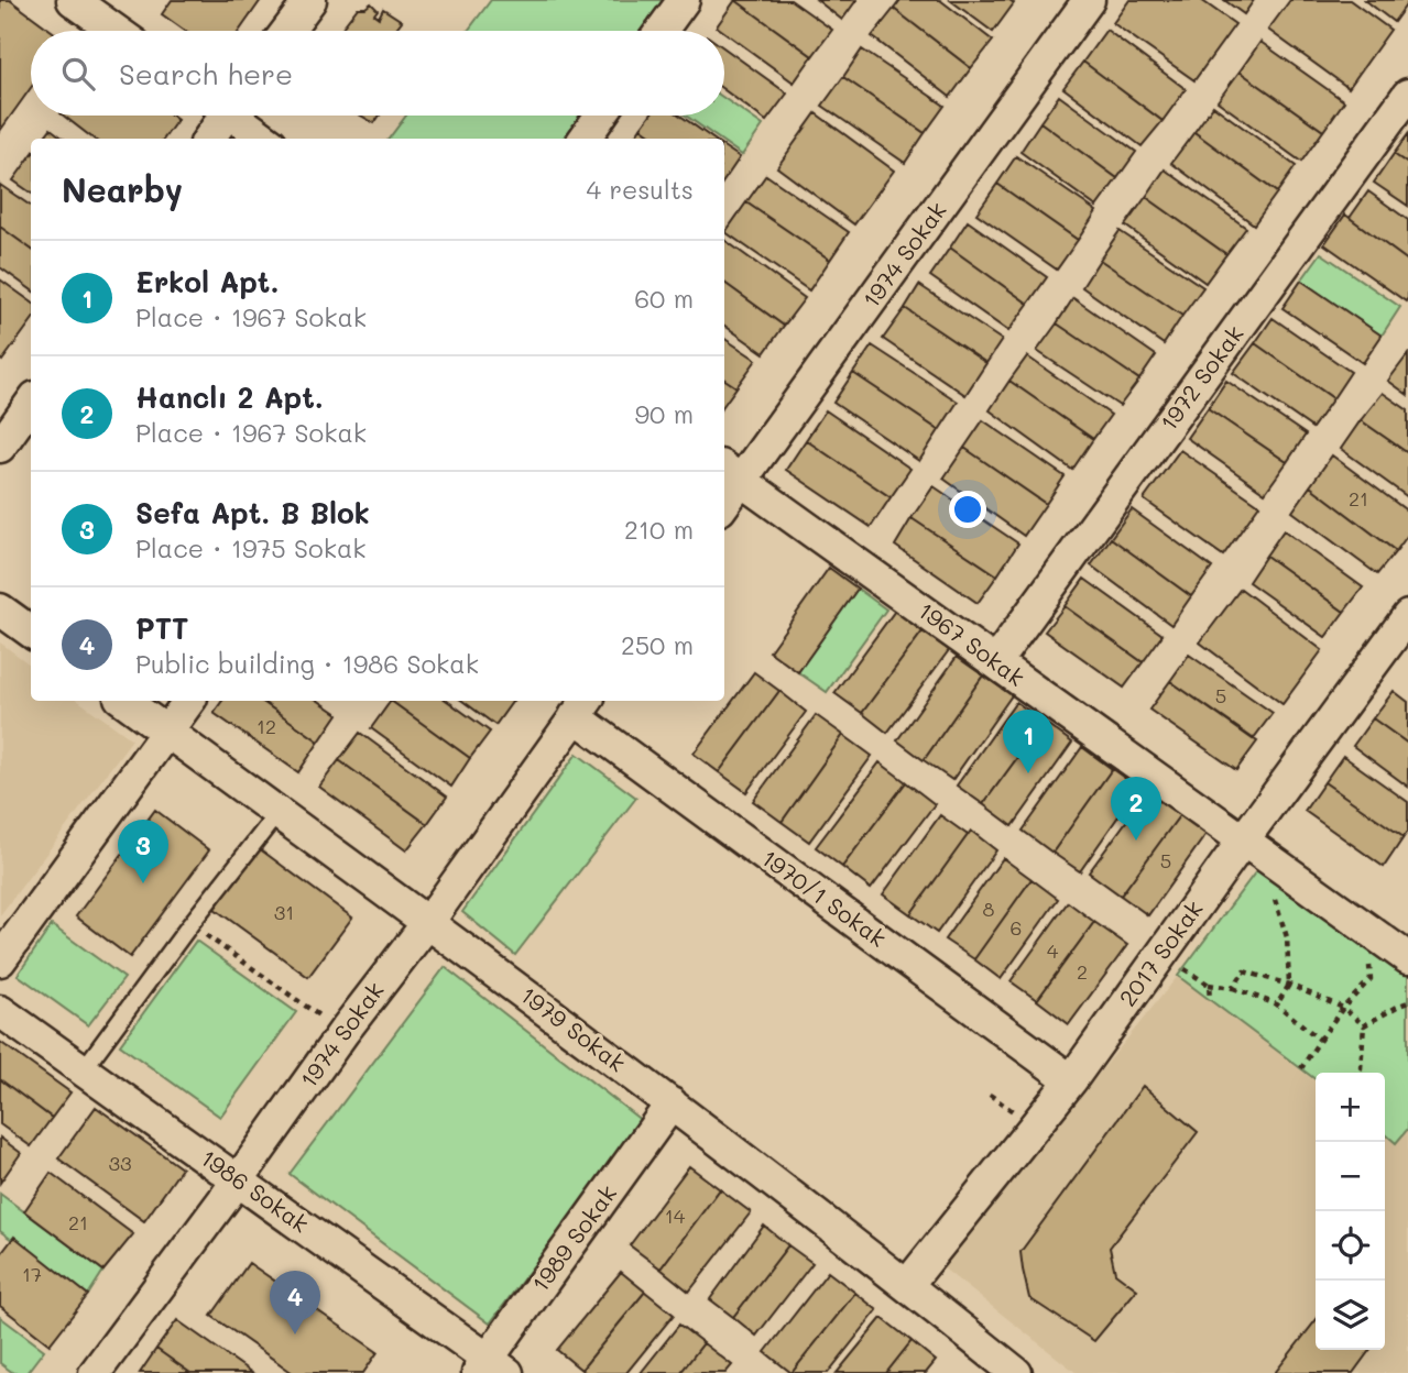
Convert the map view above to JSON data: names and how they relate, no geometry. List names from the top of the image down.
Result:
{
  "streets": {
    "street": [
      "1974 Sokak",
      "1972 Sokak",
      "1967 Sokak",
      "1970/1 Sokak",
      "2017 Sokak",
      "1979 Sokak",
      "1986 Sokak",
      "1989 Sokak"
    ]
  },
  "crossings": [
    ["1974 Sokak", "1967 Sokak"],
    ["1974 Sokak", "1970/1 Sokak"],
    ["1974 Sokak", "1979 Sokak"],
    ["1974 Sokak", "1986 Sokak"],
    ["1972 Sokak", "1967 Sokak"],
    ["1967 Sokak", "2017 Sokak"],
    ["1970/1 Sokak", "2017 Sokak"],
    ["2017 Sokak", "1979 Sokak"],
    ["1979 Sokak", "1989 Sokak"],
    ["1986 Sokak", "1989 Sokak"]
  ],
  "house_numbers": [
    "21",
    "5",
    "12",
    "5",
    "8",
    "31",
    "6",
    "4",
    "2",
    "33",
    "14",
    "21",
    "17"
  ],
  "page": {
    "search": "Search here",
    "heading": ["Nearby", "4 results"],
    "list": [
      {
        "mark": "1",
        "name": "Erkol Apt.",
        "note": "Place · 1967 Sokak",
        "value": "60 m"
      },
      {
        "mark": "2",
        "name": "Hanclı 2 Apt.",
        "note": "Place · 1967 Sokak",
        "value": "90 m"
      },
      {
        "mark": "3",
        "name": "Sefa Apt. B Blok",
        "note": "Place · 1975 Sokak",
        "value": "210 m"
      },
      {
        "mark": "4",
        "name": "PTT",
        "note": "Public building · 1986 Sokak",
        "value": "250 m"
      }
    ],
    "pins": [
      "1",
      "2",
      "3",
      "4"
    ],
    "map_buttons": ["+", "−"]
  }
}
